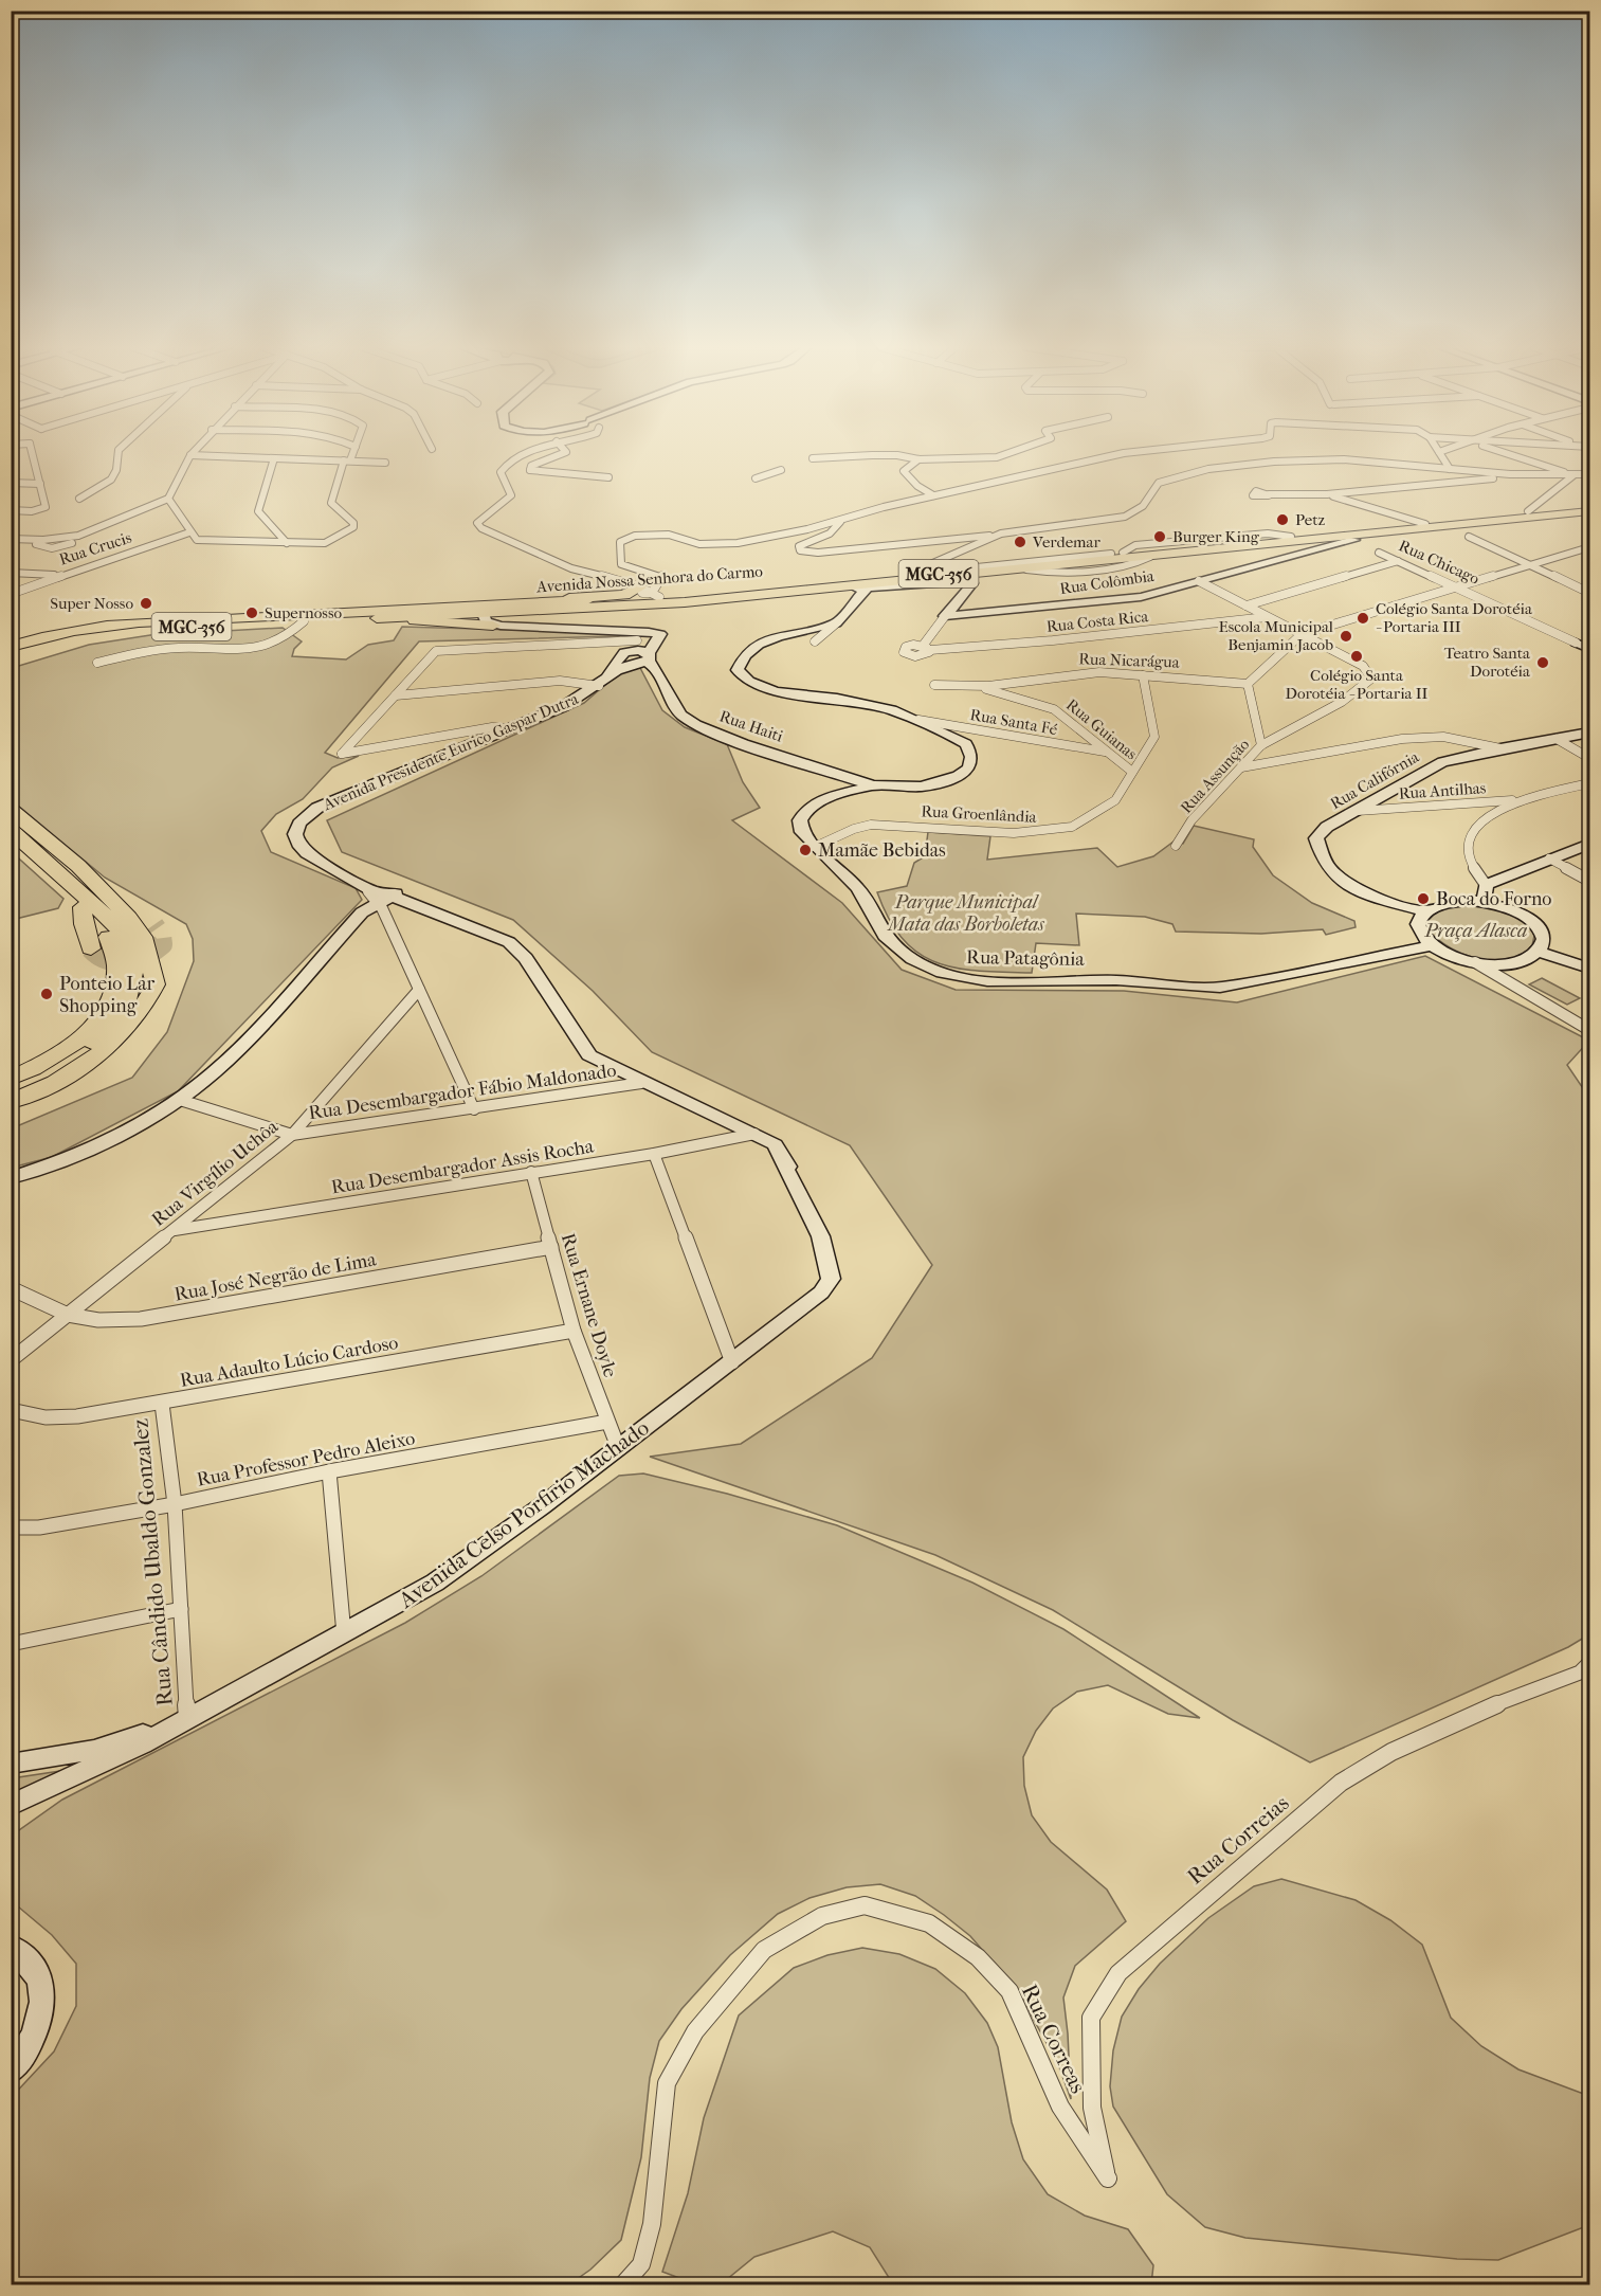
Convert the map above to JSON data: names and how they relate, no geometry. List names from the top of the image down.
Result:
{
  "streets": {
    "highway": ["MGC-356"],
    "main road": ["Avenida Nossa Senhora do Carmo"],
    "street": [
      "Rua Crucis",
      "Rua Chicago",
      "Rua Colômbia",
      "Rua Costa Rica",
      "Rua Nicarágua",
      "Rua Santa Fé",
      "Rua Haiti",
      "Rua Guianas",
      "Avenida Presidente Eurico Gaspar Dutra",
      "Rua Assunção",
      "Rua Califórnia",
      "Rua Antilhas",
      "Rua Groenlândia",
      "Rua Patagônia",
      "Rua Desembargador Fábio Maldonado",
      "Rua Desembargador Assis Rocha",
      "Rua Virgílio Uchôa",
      "Rua José Negrão de Lima",
      "Rua Ernane Doyle",
      "Rua Adaulto Lúcio Cardoso",
      "Rua Professor Pedro Aleixo",
      "Avenida Celso Porfirio Machado",
      "Rua Cândido Ubaldo Gonzalez",
      "Rua Correias",
      "Rua Correas"
    ]
  },
  "crossings": [
    ["MGC-356", "Avenida Nossa Senhora do Carmo"],
    ["Avenida Nossa Senhora do Carmo", "Rua Colômbia"],
    ["Rua Colômbia", "Rua Costa Rica"],
    ["Rua Colômbia", "Rua Assunção"],
    ["Rua Costa Rica", "Rua Assunção"],
    ["Rua Nicarágua", "Rua Guianas"],
    ["Rua Nicarágua", "Rua Groenlândia"],
    ["Rua Santa Fé", "Rua Guianas"],
    ["Rua Santa Fé", "Rua Patagônia"],
    ["Rua Haiti", "Avenida Presidente Eurico Gaspar Dutra"],
    ["Rua Haiti", "Rua Patagônia"],
    ["Rua Guianas", "Rua Groenlândia"],
    ["Avenida Presidente Eurico Gaspar Dutra", "Rua Desembargador Fábio Maldonado"],
    ["Avenida Presidente Eurico Gaspar Dutra", "Rua Desembargador Assis Rocha"],
    ["Avenida Presidente Eurico Gaspar Dutra", "Avenida Celso Porfirio Machado"],
    ["Rua Califórnia", "Rua Antilhas"],
    ["Rua Groenlândia", "Rua Patagônia"],
    ["Rua Desembargador Fábio Maldonado", "Rua Virgílio Uchôa"],
    ["Rua Desembargador Assis Rocha", "Rua Virgílio Uchôa"],
    ["Rua Desembargador Assis Rocha", "Rua Ernane Doyle"],
    ["Rua Virgílio Uchôa", "Rua José Negrão de Lima"],
    ["Rua José Negrão de Lima", "Rua Ernane Doyle"],
    ["Rua Ernane Doyle", "Rua Adaulto Lúcio Cardoso"],
    ["Rua Ernane Doyle", "Rua Professor Pedro Aleixo"],
    ["Rua Ernane Doyle", "Avenida Celso Porfirio Machado"],
    ["Rua Adaulto Lúcio Cardoso", "Rua Cândido Ubaldo Gonzalez"],
    ["Rua Professor Pedro Aleixo", "Rua Cândido Ubaldo Gonzalez"],
    ["Avenida Celso Porfirio Machado", "Rua Cândido Ubaldo Gonzalez"],
    ["Rua Correias", "Rua Correas"]
  ],
  "parks": ["Parque Municipal Mata das Borboletas", "Praça Alasca"],
  "places": [
    "Petz",
    "Burger King",
    "Verdemar",
    "Super Nosso",
    "Supernosso",
    "Colégio Santa Dorotéia - Portaria III",
    "Escola Municipal Benjamin Jacob",
    "Colégio Santa Dorotéia - Portaria II",
    "Teatro Santa Dorotéia",
    "Mamãe Bebidas",
    "Boca do Forno",
    "Ponteio Lar Shopping"
  ]
}
